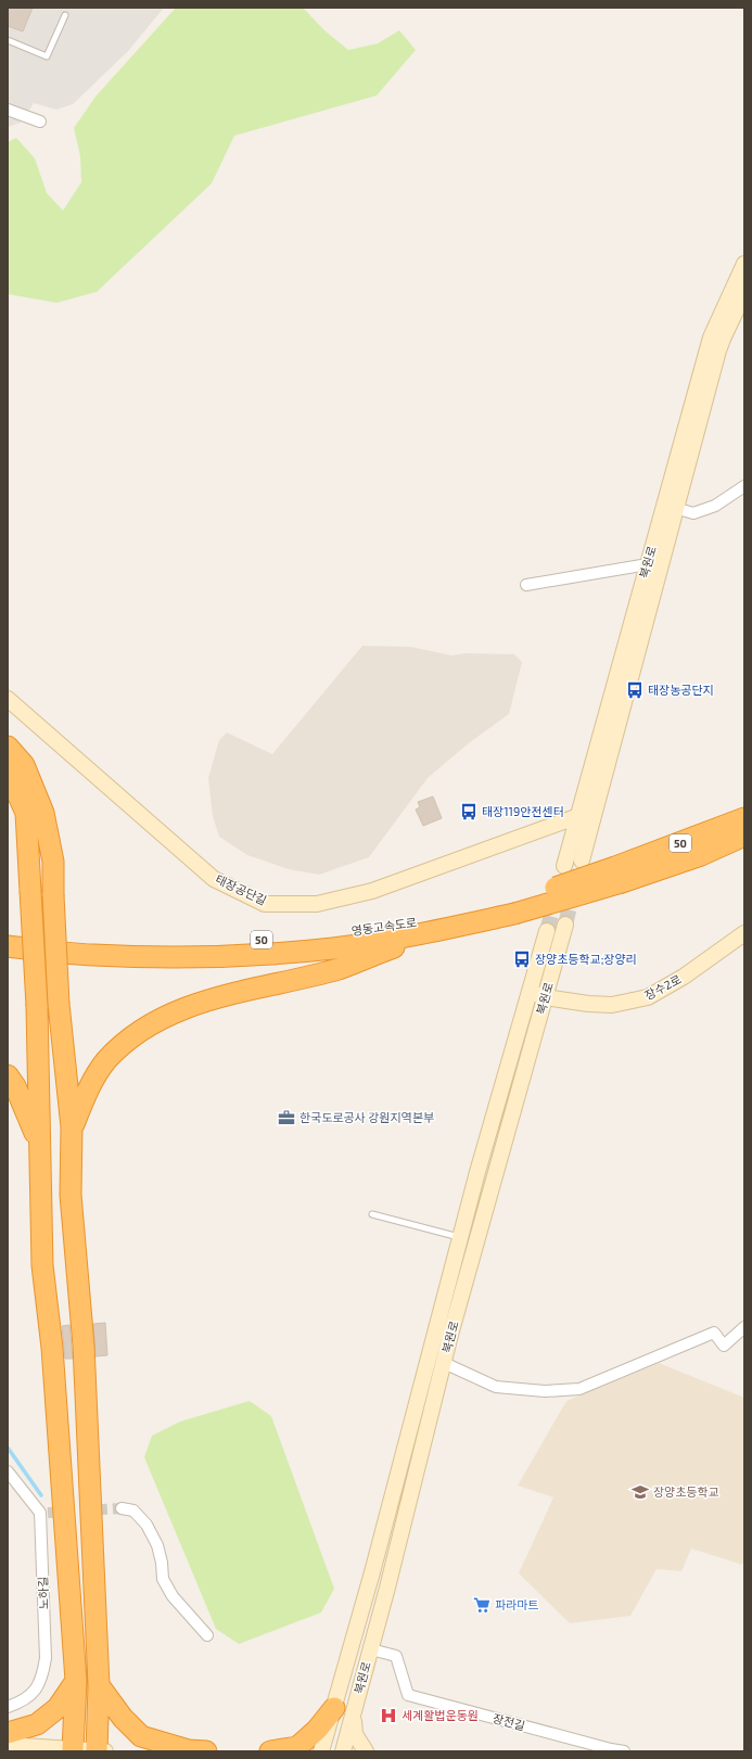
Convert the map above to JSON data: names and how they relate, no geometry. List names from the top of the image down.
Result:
{
  "streets": {
    "highway": ["50", "영동고속도로"],
    "street": [
      "북원로",
      "태장공단길",
      "장수2로",
      "노하길",
      "장전길"
    ]
  },
  "crossings": [
    ["북원로", "태장공단길"],
    ["북원로", "장수2로"],
    ["북원로", "장전길"]
  ],
  "places": {
    "bus stop": ["태장농공단지", "태장119안전센터", "장양초등학교;장양리"],
    "office": ["한국도로공사 강원지역본부"],
    "school or university": ["장양초등학교"],
    "supermarket": ["파라마트"],
    "hospital": ["세계활법운동원"]
  }
}
